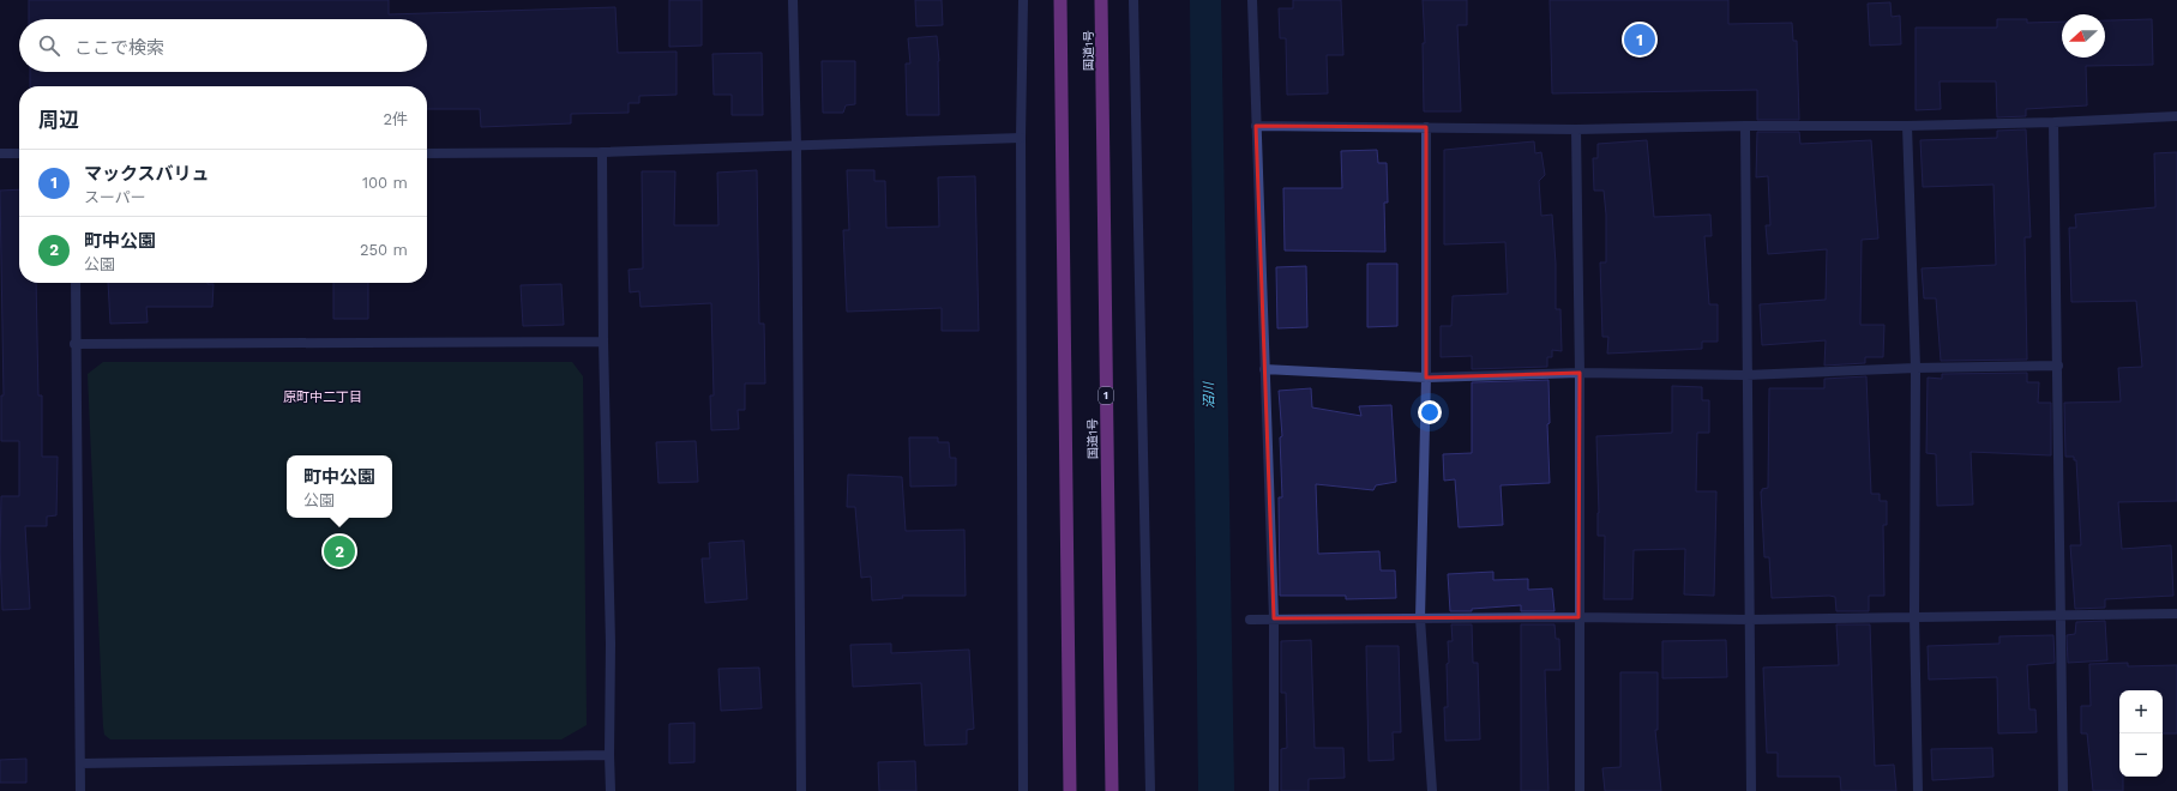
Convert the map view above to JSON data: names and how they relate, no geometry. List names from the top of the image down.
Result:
{
  "streets": {
    "highway": ["国道1号", "1"]
  },
  "districts": ["原町中二丁目"],
  "water": ["沼川"],
  "north": "left",
  "page": {
    "search": "ここで検索",
    "pins": ["1", "2"],
    "heading": ["周辺", "2件"],
    "list": [
      {
        "mark": "1",
        "name": "マックスバリュ",
        "note": "スーパー",
        "value": "100 m"
      },
      {
        "mark": "2",
        "name": "町中公園",
        "note": "公園",
        "value": "250 m"
      }
    ],
    "popup": ["町中公園", "公園"],
    "map_buttons": ["+", "−"]
  }
}
